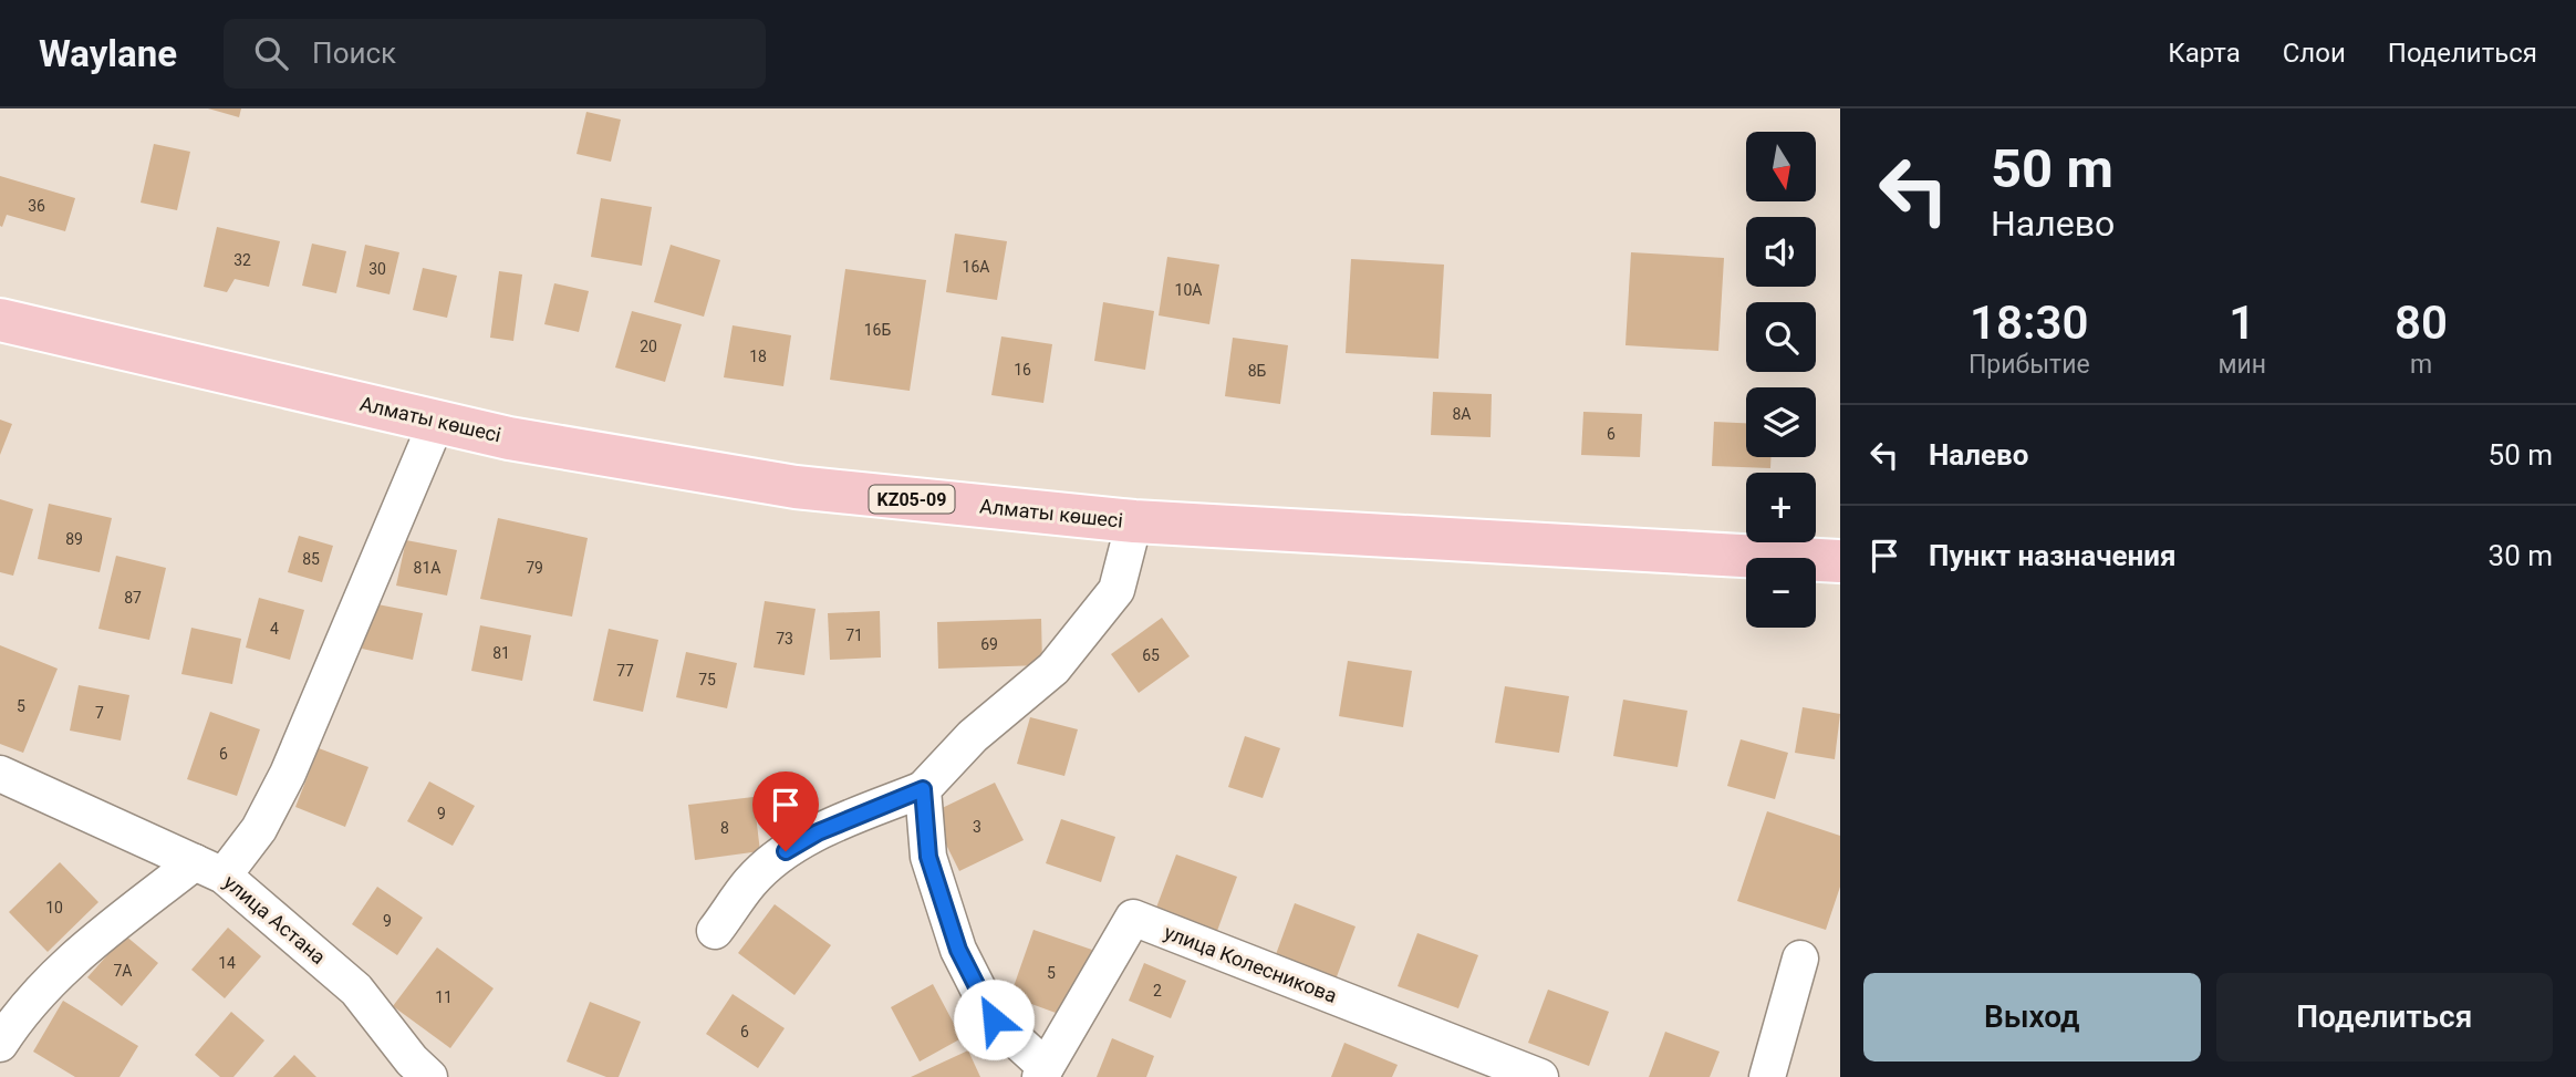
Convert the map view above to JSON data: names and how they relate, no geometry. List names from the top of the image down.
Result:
{
  "streets": {
    "main road": ["Алматы көшесі", "KZ05-09"],
    "street": ["улица Астана", "улица Колесникова"]
  },
  "house_numbers": [
    "36",
    "32",
    "16А",
    "30",
    "10А",
    "16Б",
    "20",
    "18",
    "16",
    "8Б",
    "8А",
    "6",
    "89",
    "85",
    "81А",
    "79",
    "87",
    "4",
    "71",
    "73",
    "69",
    "81",
    "65",
    "77",
    "75",
    "5",
    "7",
    "6",
    "9",
    "3",
    "8",
    "10",
    "9",
    "14",
    "7А",
    "5",
    "2",
    "11",
    "6"
  ],
  "north": "bottom",
  "page": {
    "header": "Waylane",
    "search": "Поиск",
    "nav": ["Карта", "Слои", "Поделиться"],
    "turn": ["50 m", "Налево"],
    "map_buttons": ["+", "−"],
    "eta": [
      "18:30",
      "Прибытие",
      "1",
      "мин",
      "80",
      "m"
    ],
    "list": [
      {
        "name": "Налево",
        "value": "50 m"
      },
      {
        "name": "Пункт назначения",
        "value": "30 m"
      }
    ],
    "buttons": ["Выход", "Поделиться"]
  }
}
